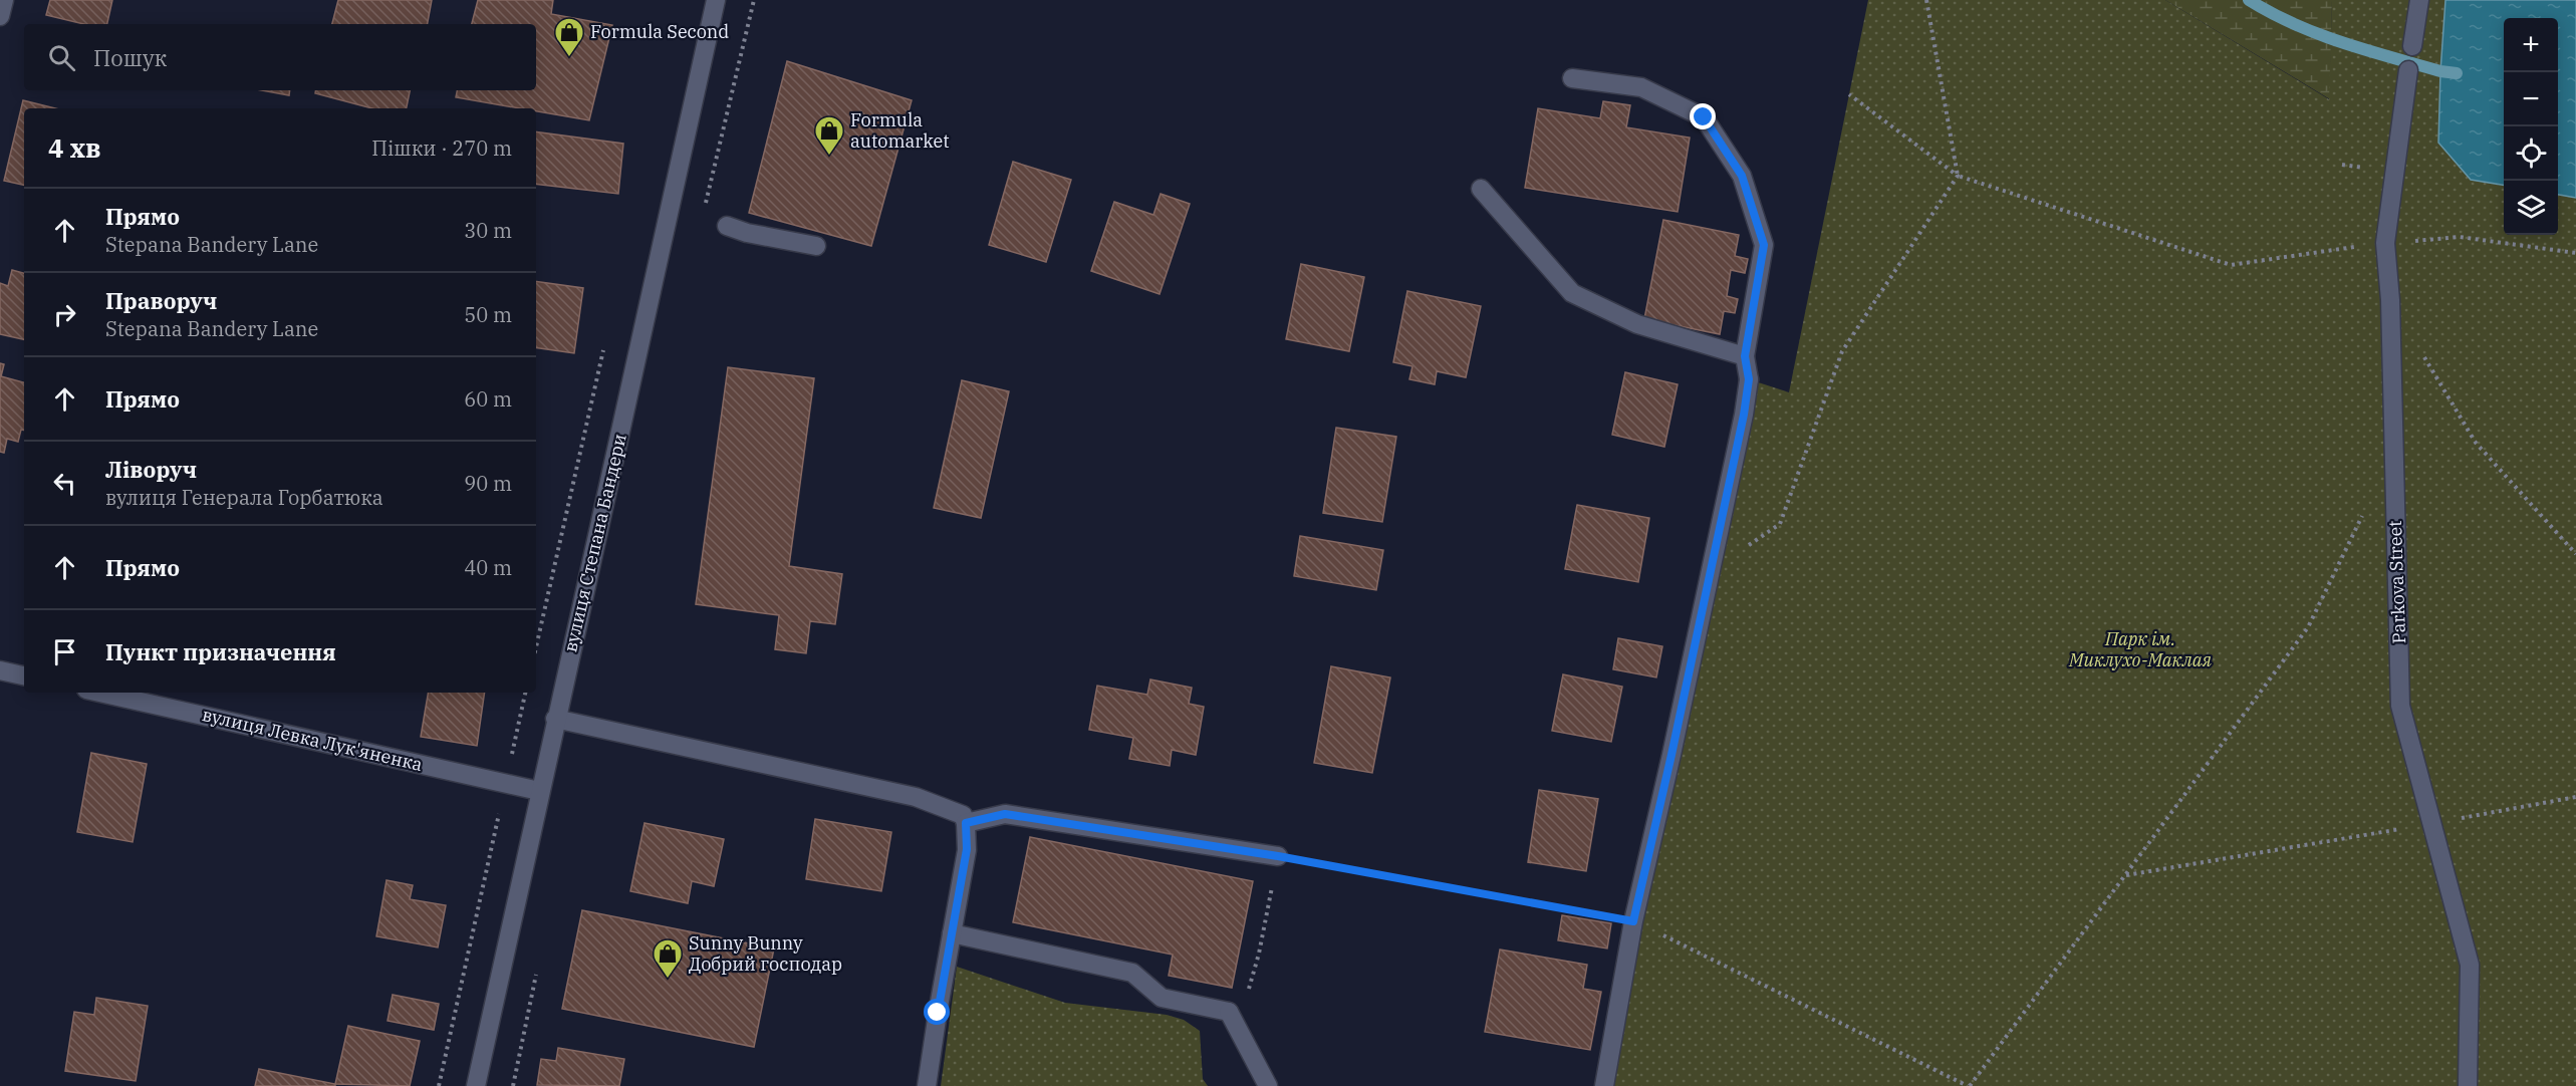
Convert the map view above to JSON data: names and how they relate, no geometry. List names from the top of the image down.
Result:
{
  "streets": {
    "street": ["вулиця Степана Бандери", "Parkova Street", "вулиця Левка Лук'яненка"]
  },
  "crossings": [
    ["вулиця Степана Бандери", "вулиця Левка Лук'яненка"]
  ],
  "parks": ["Парк ім. Миклухо-Маклая"],
  "places": {
    "shop": ["Formula Second", "Formula automarket", "Sunny Bunny Добрий господар"]
  },
  "page": {
    "map_buttons": ["+", "−"],
    "search": "Пошук",
    "heading": ["4 хв", "Пішки · 270 m"],
    "list": [
      ["Прямо", "Stepana Bandery Lane", "30 m"],
      ["Праворуч", "Stepana Bandery Lane", "50 m"],
      ["Прямо", "60 m"],
      ["Ліворуч", "вулиця Генерала Горбатюка", "90 m"],
      ["Прямо", "40 m"],
      "Пункт призначення"
    ]
  }
}
